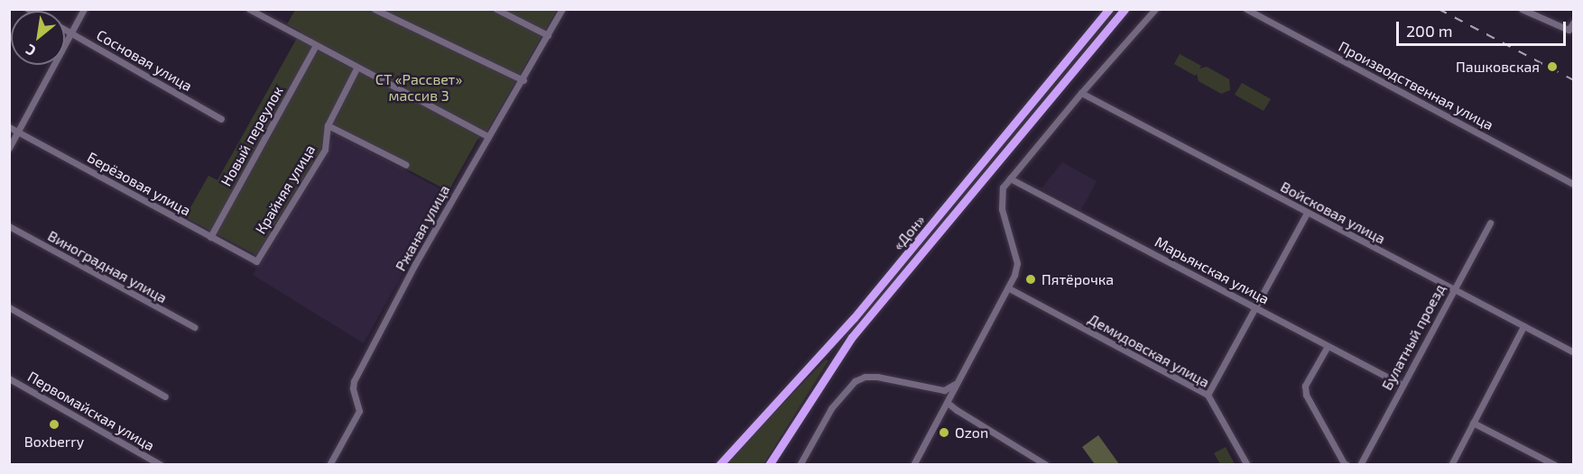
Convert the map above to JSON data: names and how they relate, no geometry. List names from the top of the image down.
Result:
{
  "streets": {
    "highway": ["«Дон»"],
    "street": [
      "Сосновая улица",
      "Производственная улица",
      "Новый переулок",
      "Берёзовая улица",
      "Крайняя улица",
      "Войсковая улица",
      "Ржаная улица",
      "Виноградная улица",
      "Марьянская улица",
      "Булатный проезд",
      "Демидовская улица",
      "Первомайская улица"
    ]
  },
  "crossings": [
    ["Новый переулок", "Берёзовая улица"],
    ["Берёзовая улица", "Крайняя улица"],
    ["Войсковая улица", "Булатный проезд"],
    ["Марьянская улица", "Булатный проезд"]
  ],
  "parks": ["СТ «Рассвет» массив 3"],
  "places": [
    "Пашковская",
    "Пятёрочка",
    "Boxberry",
    "Ozon"
  ],
  "scale_bar": "200 m",
  "north": "bottom left"
}
